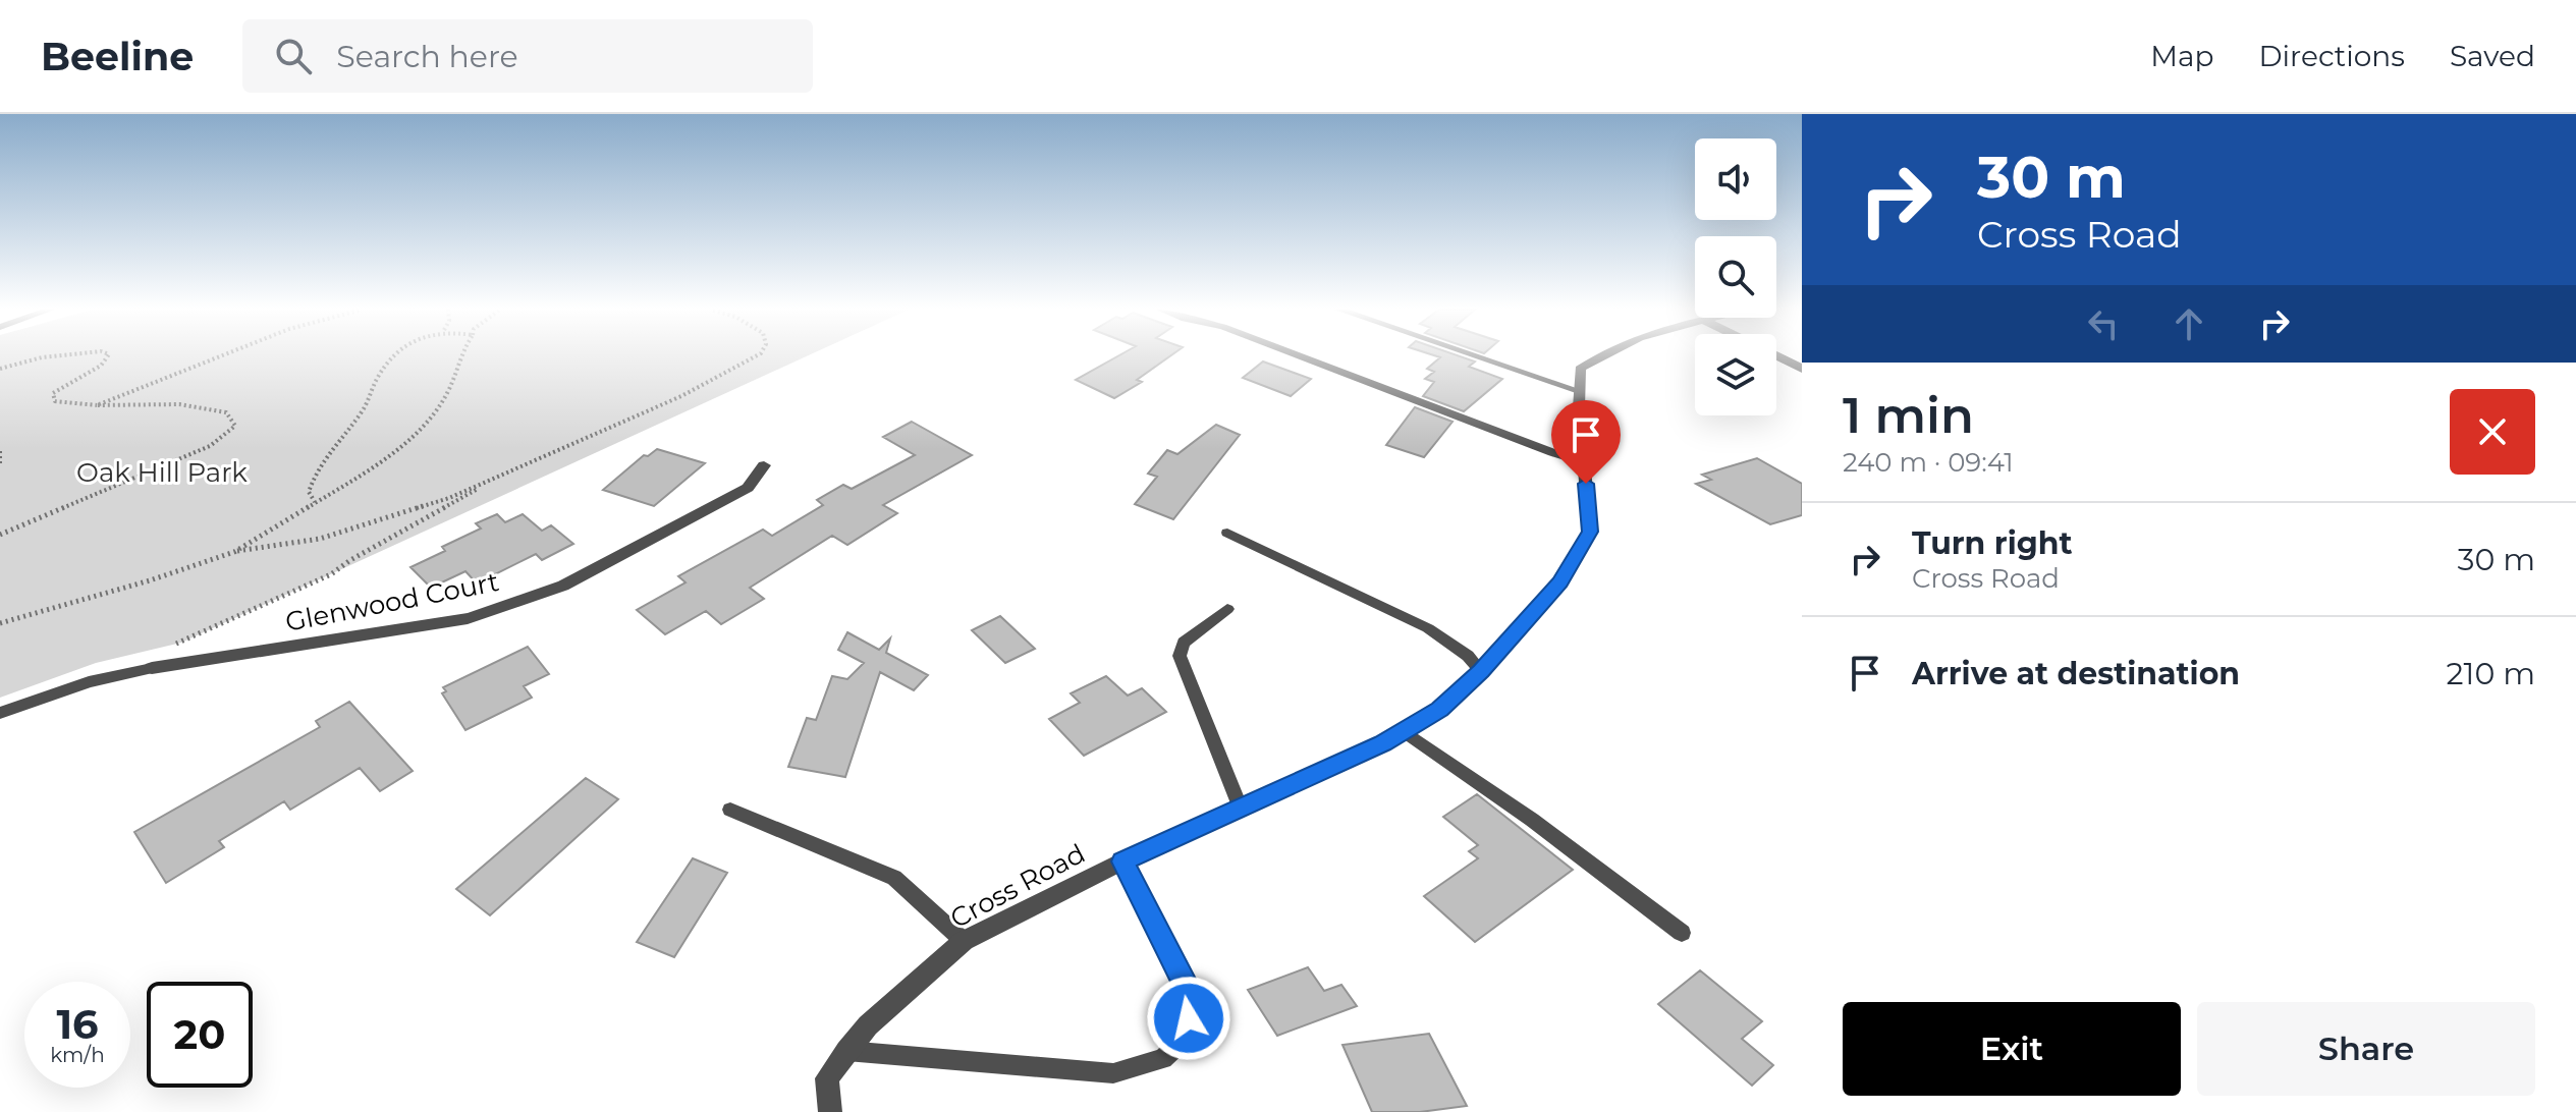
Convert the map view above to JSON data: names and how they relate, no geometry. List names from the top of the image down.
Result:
{
  "streets": {
    "street": ["Glenwood Court", "Cross Road"]
  },
  "parks": ["Oak Hill Park"],
  "page": {
    "header": "Beeline",
    "search": "Search here",
    "nav": ["Map", "Directions", "Saved"],
    "turn": ["30 m", "Cross Road"],
    "heading": ["1 min", "240 m · 09:41"],
    "list": [
      {
        "name": "Turn right",
        "note": "Cross Road",
        "value": "30 m"
      },
      {
        "name": "Arrive at destination",
        "value": "210 m"
      }
    ],
    "speed": "16 km/h",
    "limit": "20",
    "buttons": ["Exit", "Share"]
  }
}
